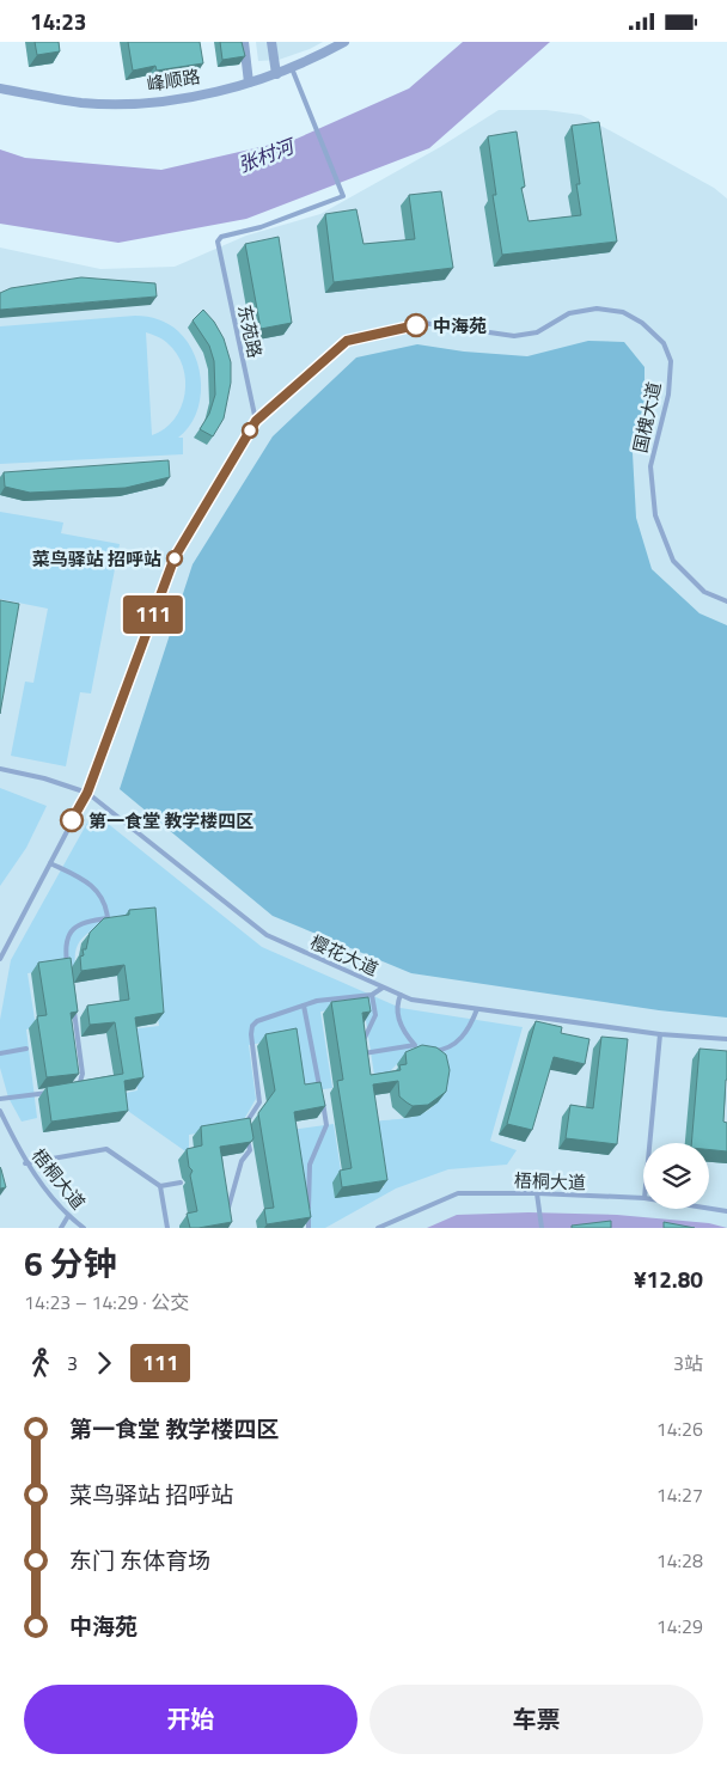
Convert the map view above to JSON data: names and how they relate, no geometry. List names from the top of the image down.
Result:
{
  "streets": {
    "street": ["峰顺路"],
    "lane": [
      "东苑路",
      "国槐大道",
      "樱花大道",
      "梧桐大道"
    ]
  },
  "crossings": [
    ["峰顺路", "东苑路"],
    ["东苑路", "国槐大道"]
  ],
  "water": ["张村河"],
  "places": ["中海苑", "菜鸟驿站 招呼站", "第一食堂 教学楼四区"],
  "lines": ["bus line 111"],
  "page": {
    "status": "14:23",
    "on_map": "111",
    "heading": ["6 分钟", "14:23 – 14:29 · 公交", "¥12.80"],
    "legs": ["3", "111", "3站"],
    "list": [
      {
        "name": "第一食堂 教学楼四区",
        "value": "14:26"
      },
      {
        "name": "菜鸟驿站 招呼站",
        "value": "14:27"
      },
      {
        "name": "东门 东体育场",
        "value": "14:28"
      },
      {
        "name": "中海苑",
        "value": "14:29"
      }
    ],
    "buttons": ["开始", "车票"]
  }
}
